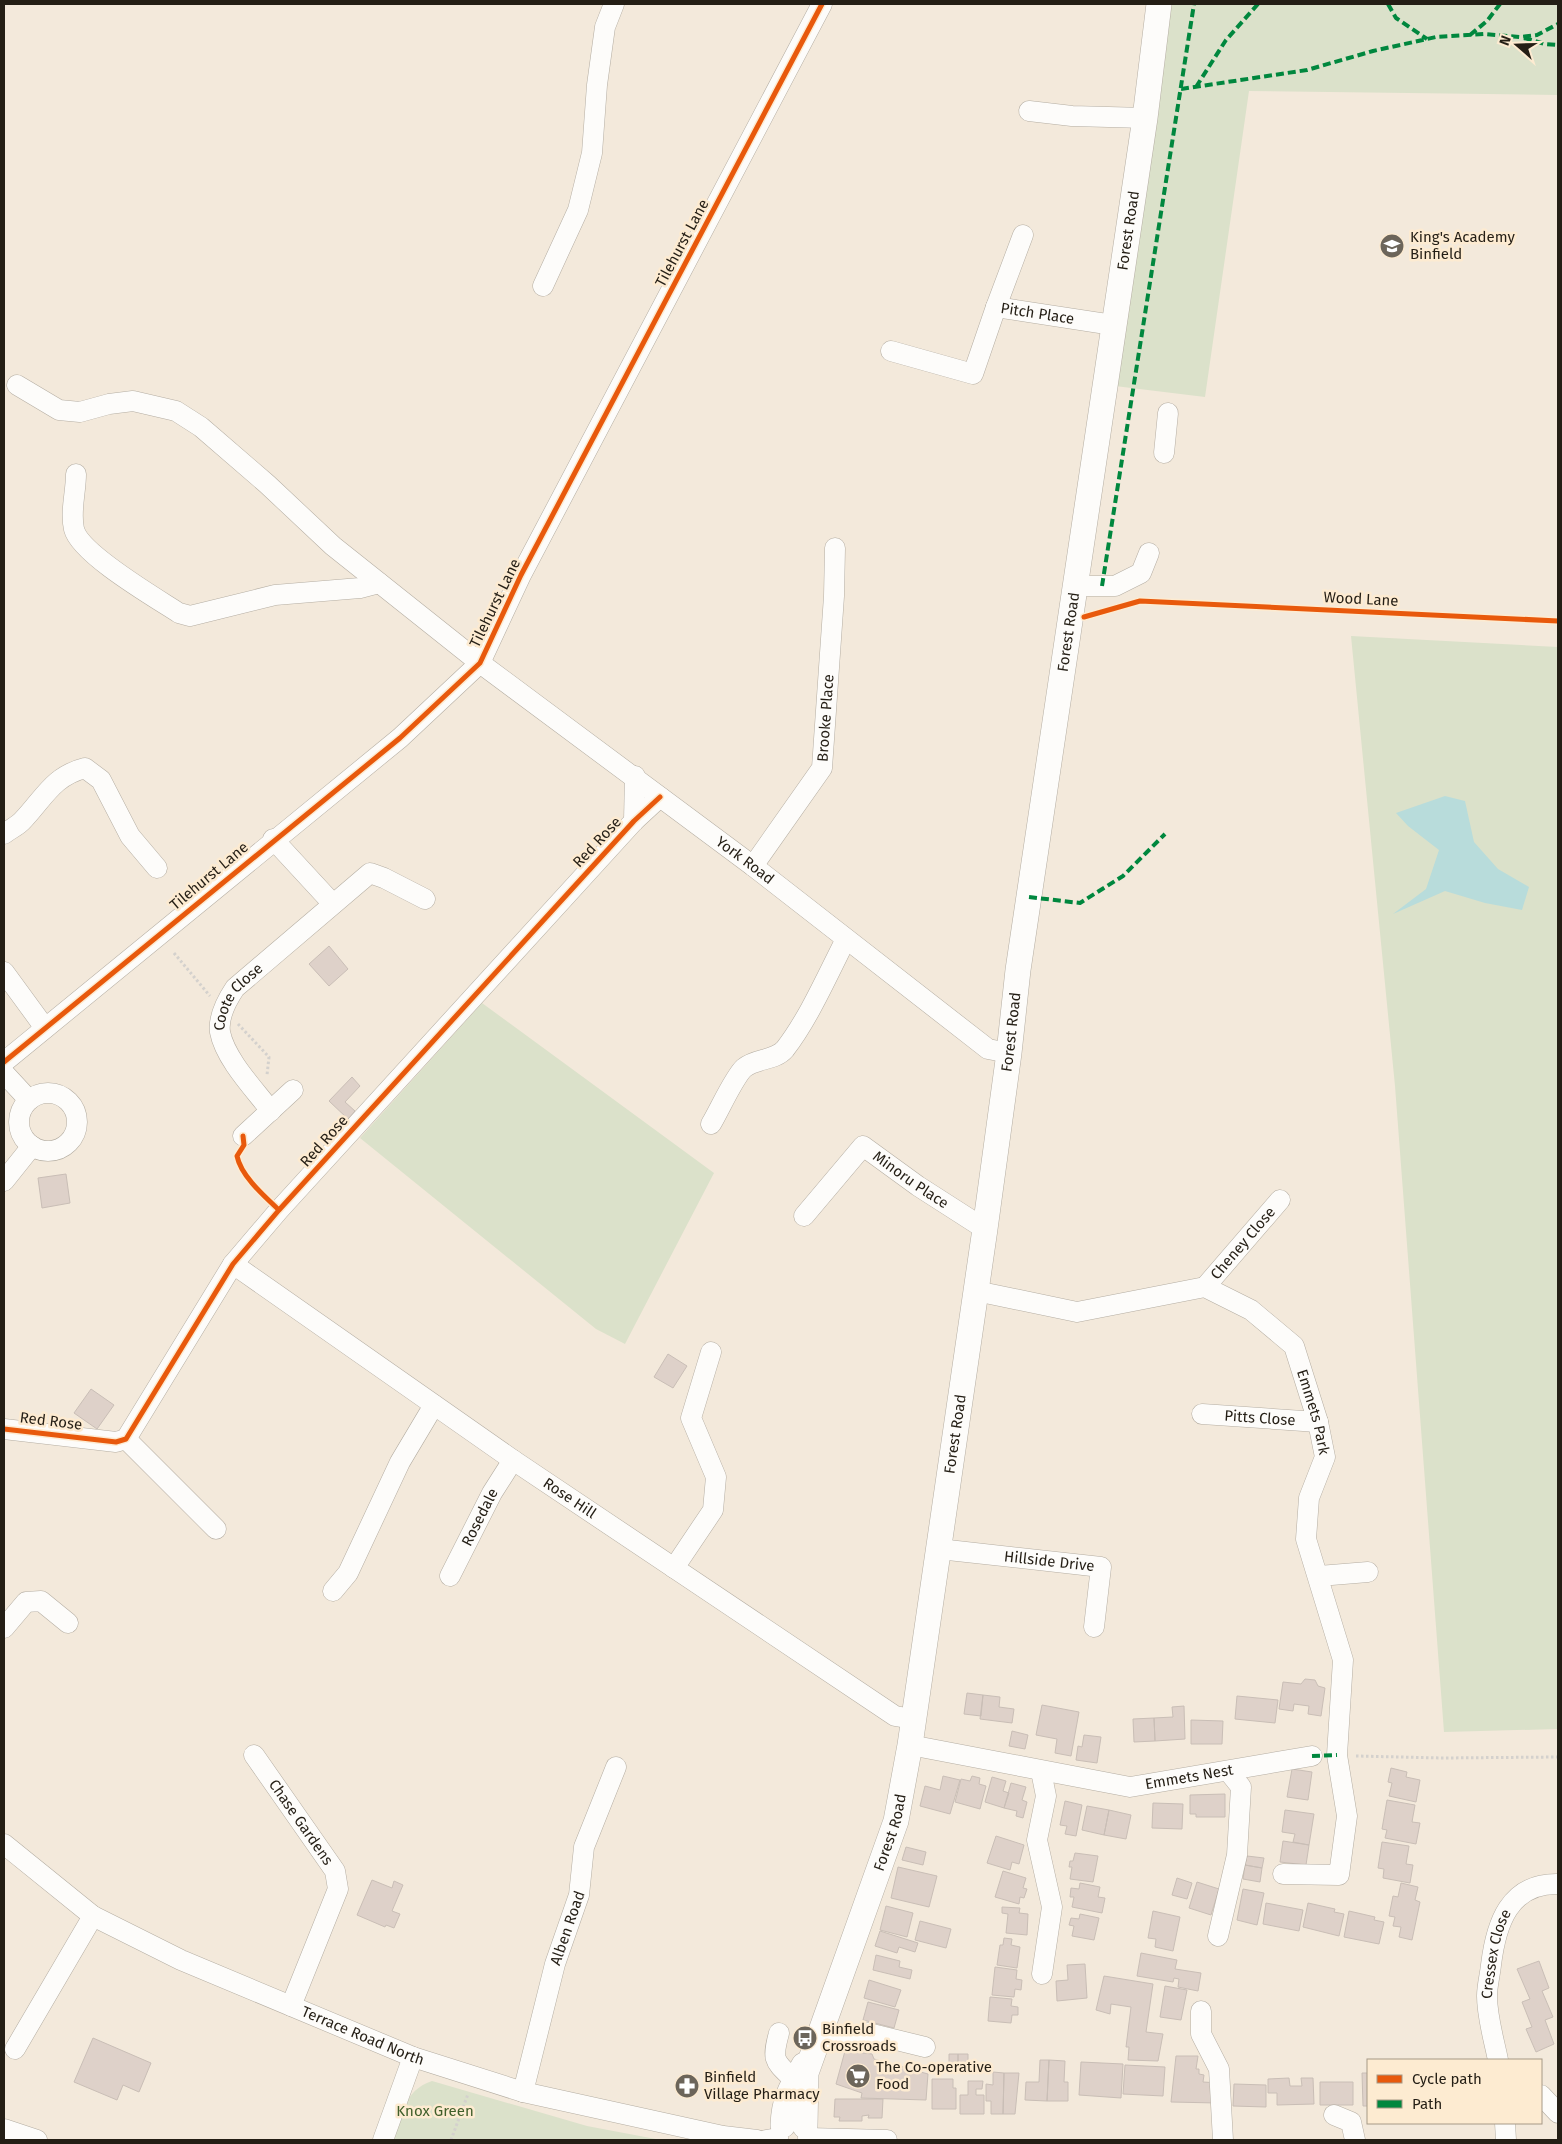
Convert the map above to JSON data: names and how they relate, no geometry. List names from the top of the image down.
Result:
{
  "streets": {
    "main road": ["Forest Road"],
    "street": [
      "Tilehurst Lane",
      "Pitch Place",
      "Brooke Place",
      "Red Rose",
      "York Road",
      "Coote Close",
      "Minoru Place",
      "Cheney Close",
      "Emmets Park",
      "Pitts Close",
      "Rose Hill",
      "Rosedale",
      "Hillside Drive",
      "Emmets Nest",
      "Chase Gardens",
      "Alben Road",
      "Cressex Close",
      "Terrace Road North"
    ],
    "cycle path": ["Wood Lane"]
  },
  "crossings": [
    ["Forest Road", "Pitch Place"],
    ["Forest Road", "York Road"],
    ["Forest Road", "Minoru Place"],
    ["Forest Road", "Rose Hill"],
    ["Forest Road", "Hillside Drive"],
    ["Forest Road", "Emmets Nest"],
    ["Forest Road", "Terrace Road North"],
    ["Tilehurst Lane", "York Road"],
    ["Brooke Place", "York Road"],
    ["Red Rose", "York Road"],
    ["Red Rose", "Rose Hill"],
    ["Cheney Close", "Emmets Park"],
    ["Emmets Park", "Pitts Close"],
    ["Rose Hill", "Rosedale"],
    ["Chase Gardens", "Terrace Road North"],
    ["Alben Road", "Terrace Road North"]
  ],
  "parks": ["Knox Green"],
  "places": {
    "school or university": ["King's Academy Binfield"],
    "bus stop": ["Binfield Crossroads"],
    "supermarket": ["The Co-operative Food"],
    "pharmacy": ["Binfield Village Pharmacy"]
  },
  "legend": ["Cycle path", "Path"],
  "north": "left"
}
